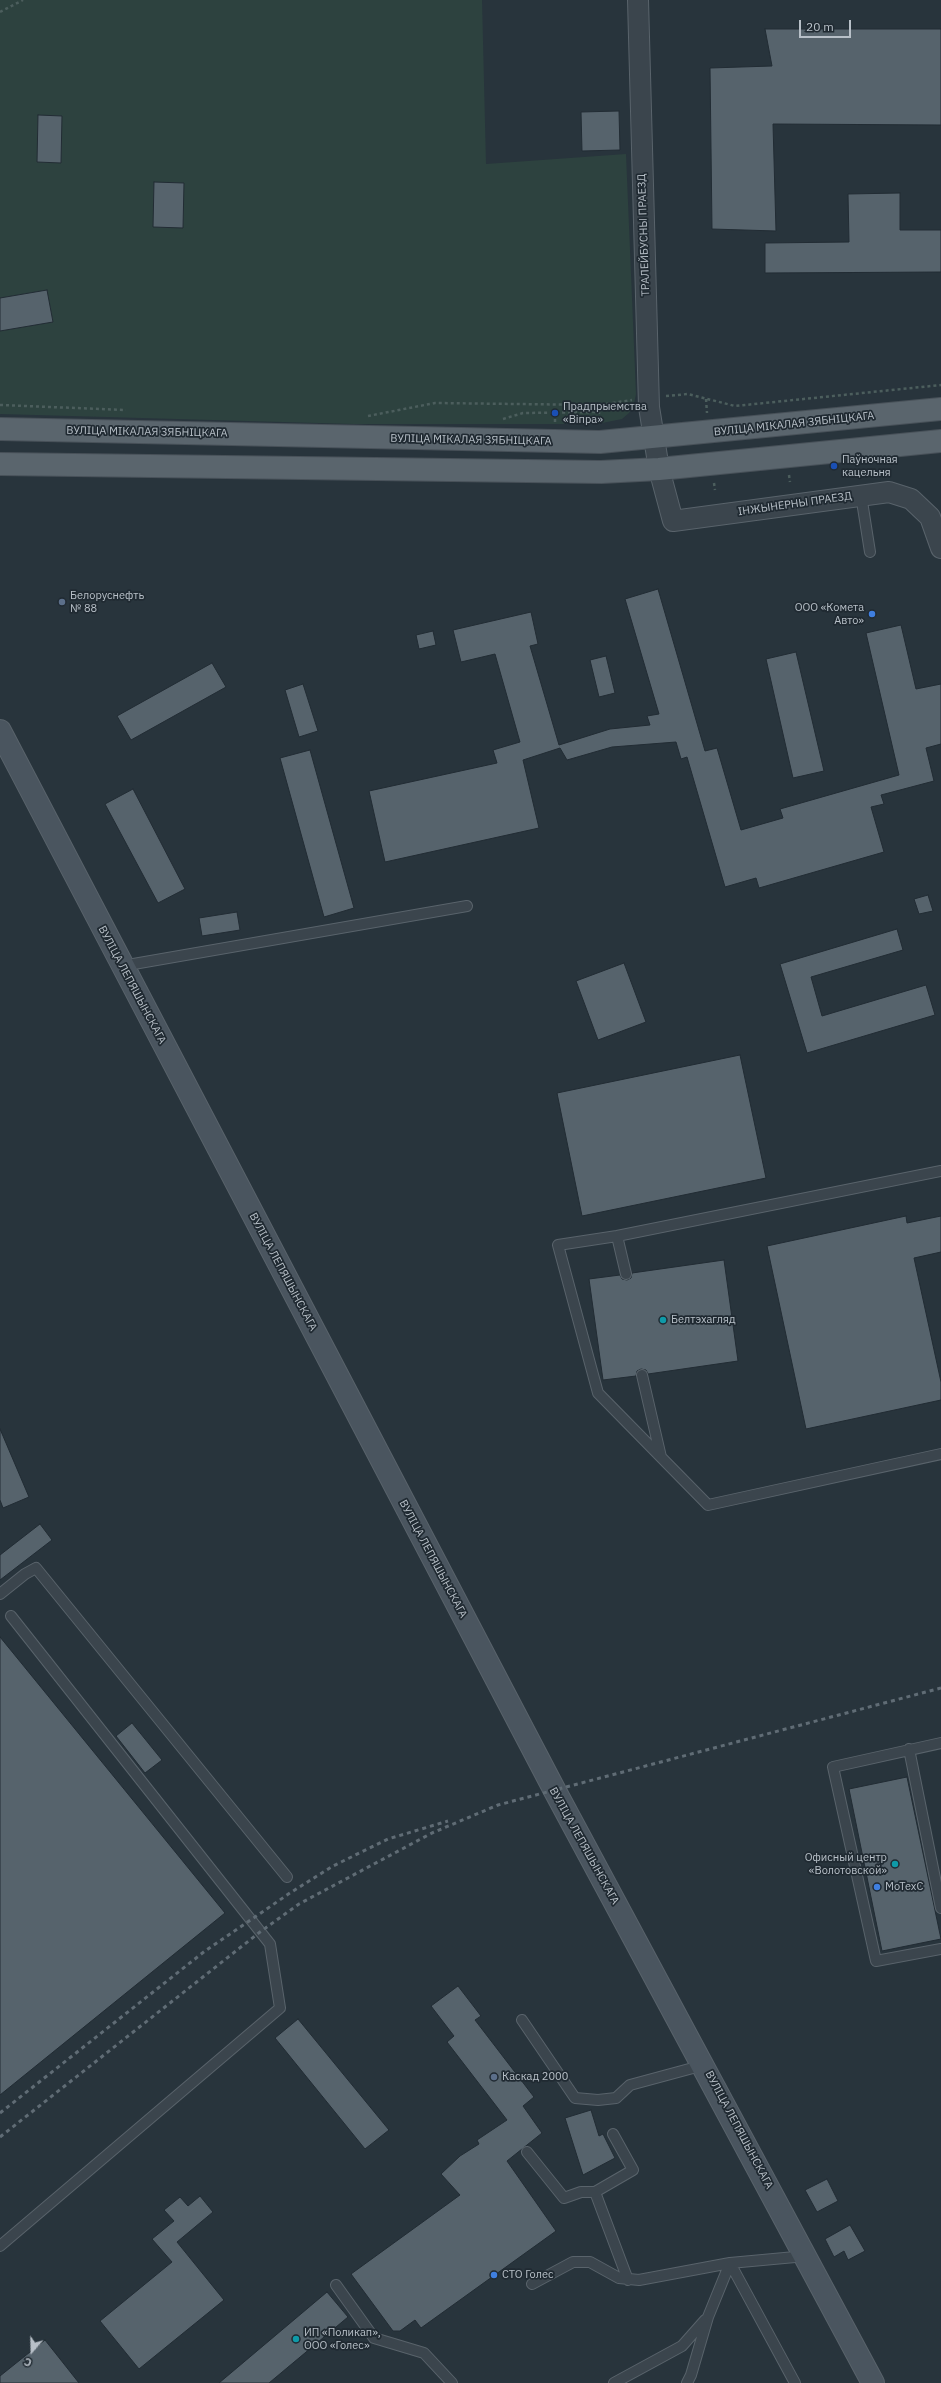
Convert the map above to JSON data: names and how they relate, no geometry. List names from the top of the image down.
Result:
{
  "streets": {
    "main road": ["ВУЛІЦА МІКАЛАЯ ЗЯБНІЦКАГА", "ВУЛІЦА ЛЕПЯШЫНСКАГА"],
    "street": ["ТРАЛЕЙБУСНЫ ПРАЕЗД", "ІНЖЫНЕРНЫ ПРАЕЗД"]
  },
  "crossings": [
    ["ТРАЛЕЙБУСНЫ ПРАЕЗД", "ВУЛІЦА МІКАЛАЯ ЗЯБНІЦКАГА"],
    ["ТРАЛЕЙБУСНЫ ПРАЕЗД", "ІНЖЫНЕРНЫ ПРАЕЗД"]
  ],
  "places": [
    "Прадпрыемства «Віпра»",
    "Паўночная кацельня",
    "Белоруснефть № 88",
    "ООО «Комета Авто»",
    "Белтэхагляд",
    "Офисный центр «Волотовской»",
    "MoTexC",
    "Каскад 2000",
    "СТО Голес",
    "ИП «Поликап», ООО «Голес»"
  ],
  "scale_bar": "20 m",
  "north": "bottom"
}
